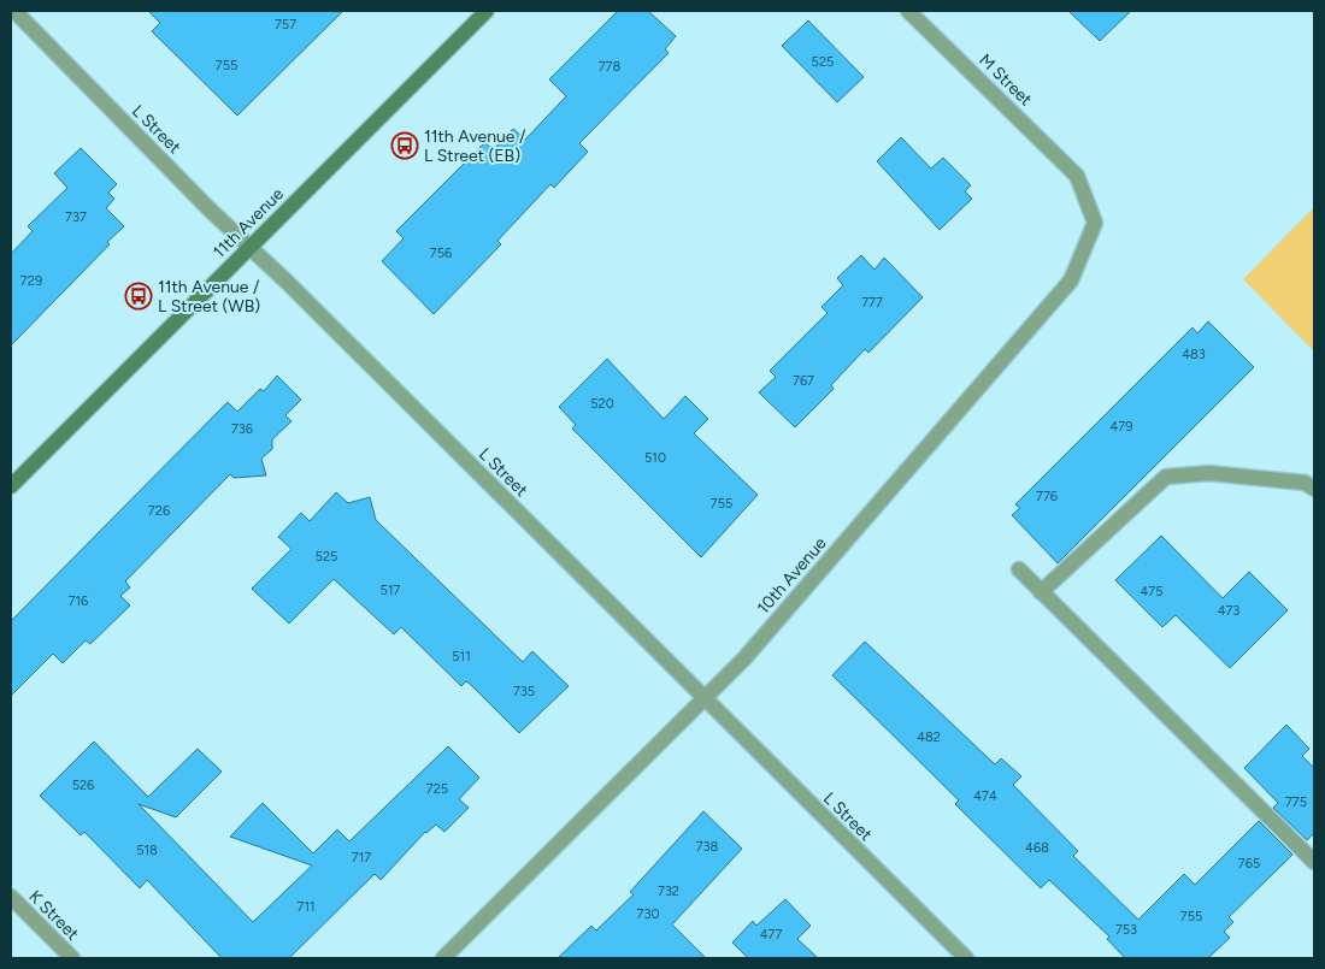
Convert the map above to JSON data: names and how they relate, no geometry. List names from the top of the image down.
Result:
{
  "streets": {
    "street": [
      "M Street",
      "L Street",
      "11th Avenue",
      "10th Avenue",
      "K Street"
    ]
  },
  "crossings": [
    ["M Street", "10th Avenue"],
    ["L Street", "11th Avenue"],
    ["L Street", "10th Avenue"]
  ],
  "places": {
    "bus stop": ["11th Avenue / L Street (EB)", "11th Avenue / L Street (WB)"]
  },
  "house_numbers": [
    "757",
    "525",
    "755",
    "778",
    "737",
    "756",
    "729",
    "777",
    "483",
    "767",
    "520",
    "479",
    "736",
    "510",
    "776",
    "755",
    "726",
    "525",
    "517",
    "475",
    "716",
    "473",
    "511",
    "735",
    "482",
    "526",
    "725",
    "474",
    "775",
    "738",
    "468",
    "518",
    "717",
    "765",
    "732",
    "711",
    "730",
    "755",
    "753",
    "477"
  ]
}
